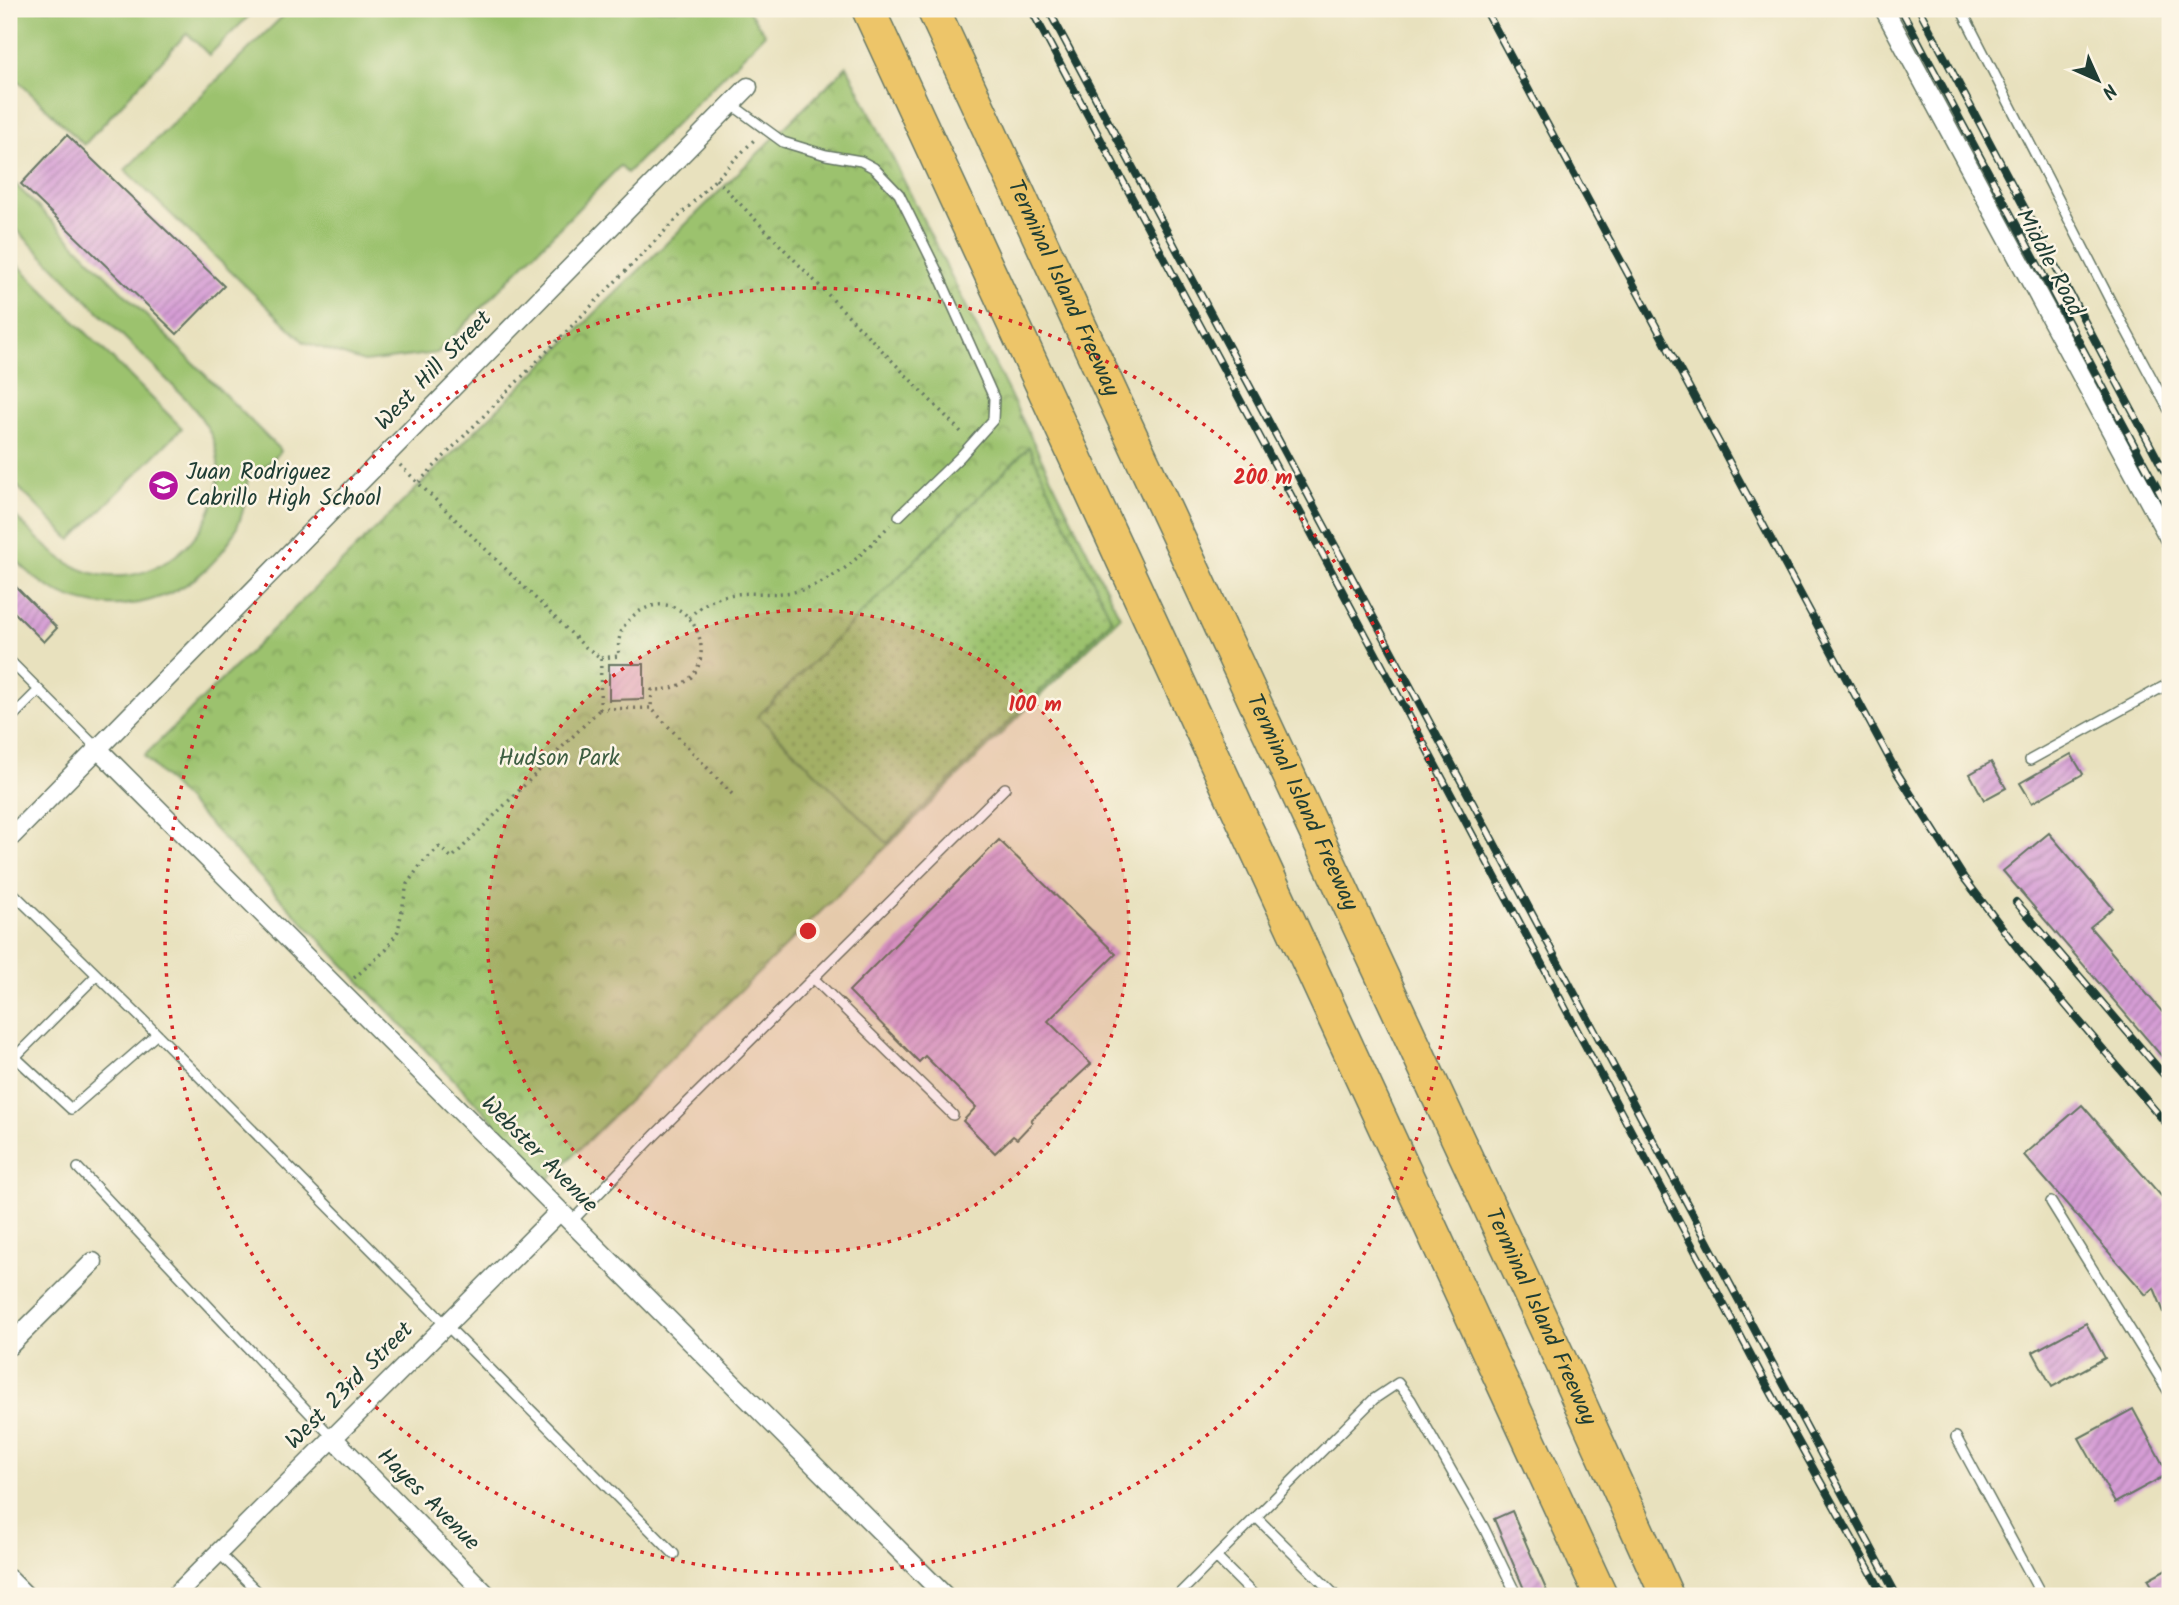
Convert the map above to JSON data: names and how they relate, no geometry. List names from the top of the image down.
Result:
{
  "streets": {
    "highway": ["Terminal Island Freeway"],
    "street": [
      "Middle Road",
      "West Hill Street",
      "Webster Avenue",
      "West 23rd Street",
      "Hayes Avenue"
    ]
  },
  "crossings": [
    ["West Hill Street", "Webster Avenue"],
    ["Webster Avenue", "West 23rd Street"],
    ["West 23rd Street", "Hayes Avenue"]
  ],
  "parks": ["Hudson Park"],
  "places": {
    "school or university": ["Juan Rodriguez Cabrillo High School"]
  },
  "north": "bottom right",
  "rings": ["200 m", "100 m"]
}
